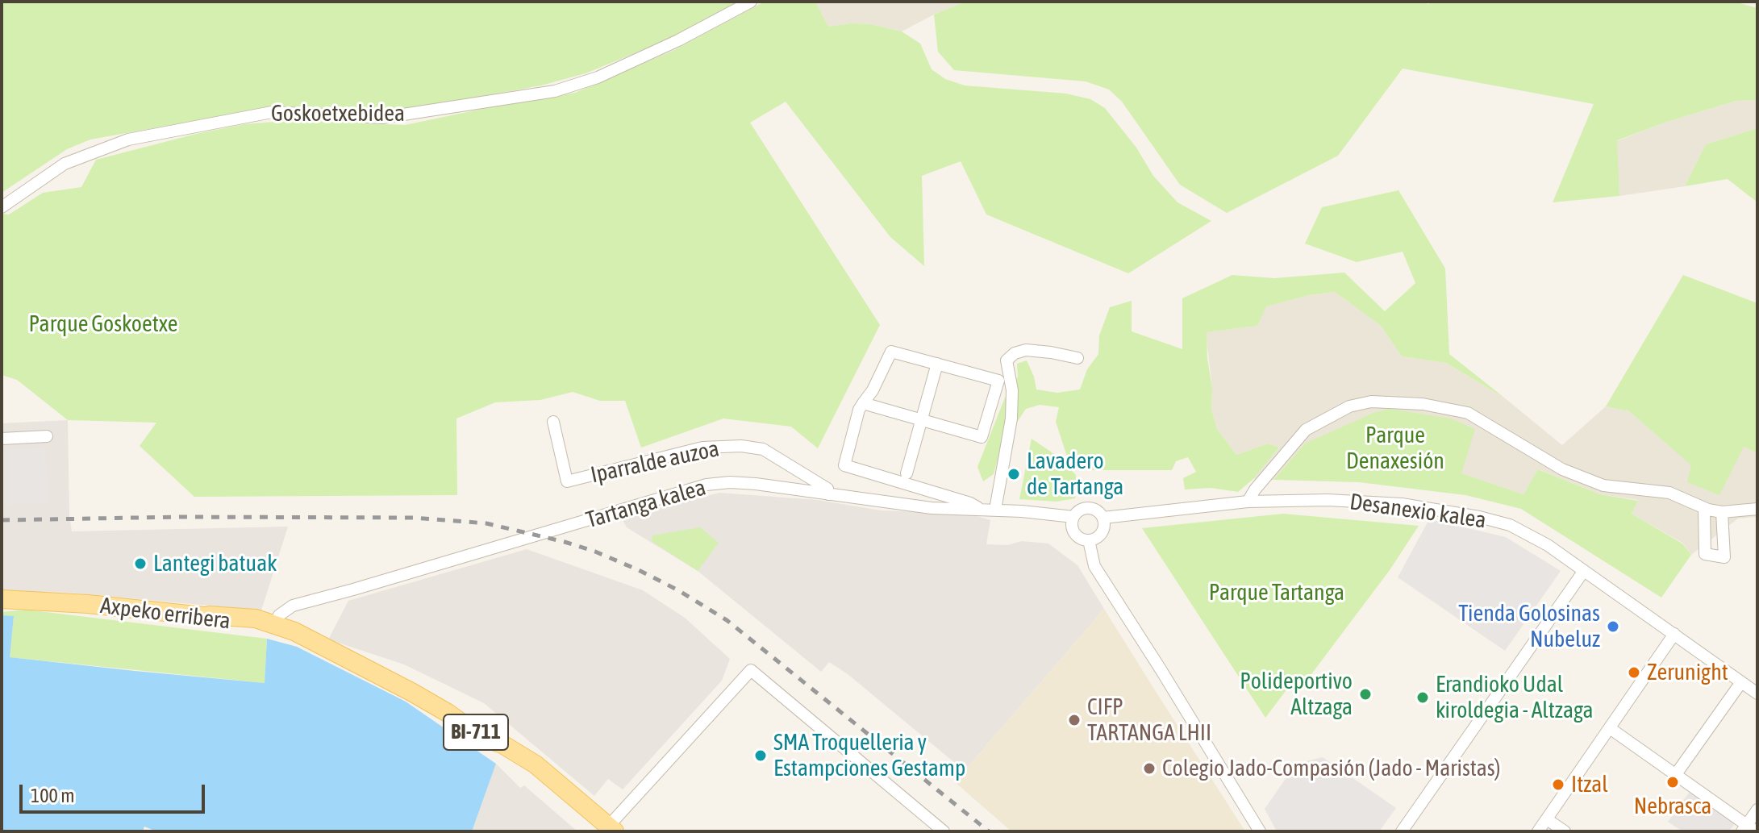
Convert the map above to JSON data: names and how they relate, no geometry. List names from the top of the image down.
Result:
{
  "streets": {
    "main road": ["Axpeko erribera", "BI-711"],
    "street": [
      "Goskoetxebidea",
      "Iparralde auzoa",
      "Tartanga kalea",
      "Desanexio kalea"
    ]
  },
  "crossings": [
    ["Iparralde auzoa", "Tartanga kalea"],
    ["Tartanga kalea", "Desanexio kalea"],
    ["Tartanga kalea", "BI-711"],
    ["Axpeko erribera", "BI-711"]
  ],
  "parks": ["Parque Goskoetxe", "Parque Denaxesión", "Parque Tartanga"],
  "places": [
    "Lavadero de Tartanga",
    "Lantegi batuak",
    "Tienda Golosinas Nubeluz",
    "Zerunight",
    "Polideportivo Altzaga",
    "Erandioko Udal kiroldegia - Altzaga",
    "CIFP TARTANGA LHII",
    "SMA Troquelleria y Estampciones Gestamp",
    "Colegio Jado-Compasión (Jado - Maristas)",
    "Nebrasca",
    "Itzal"
  ],
  "scale_bar": "100 m"
}
